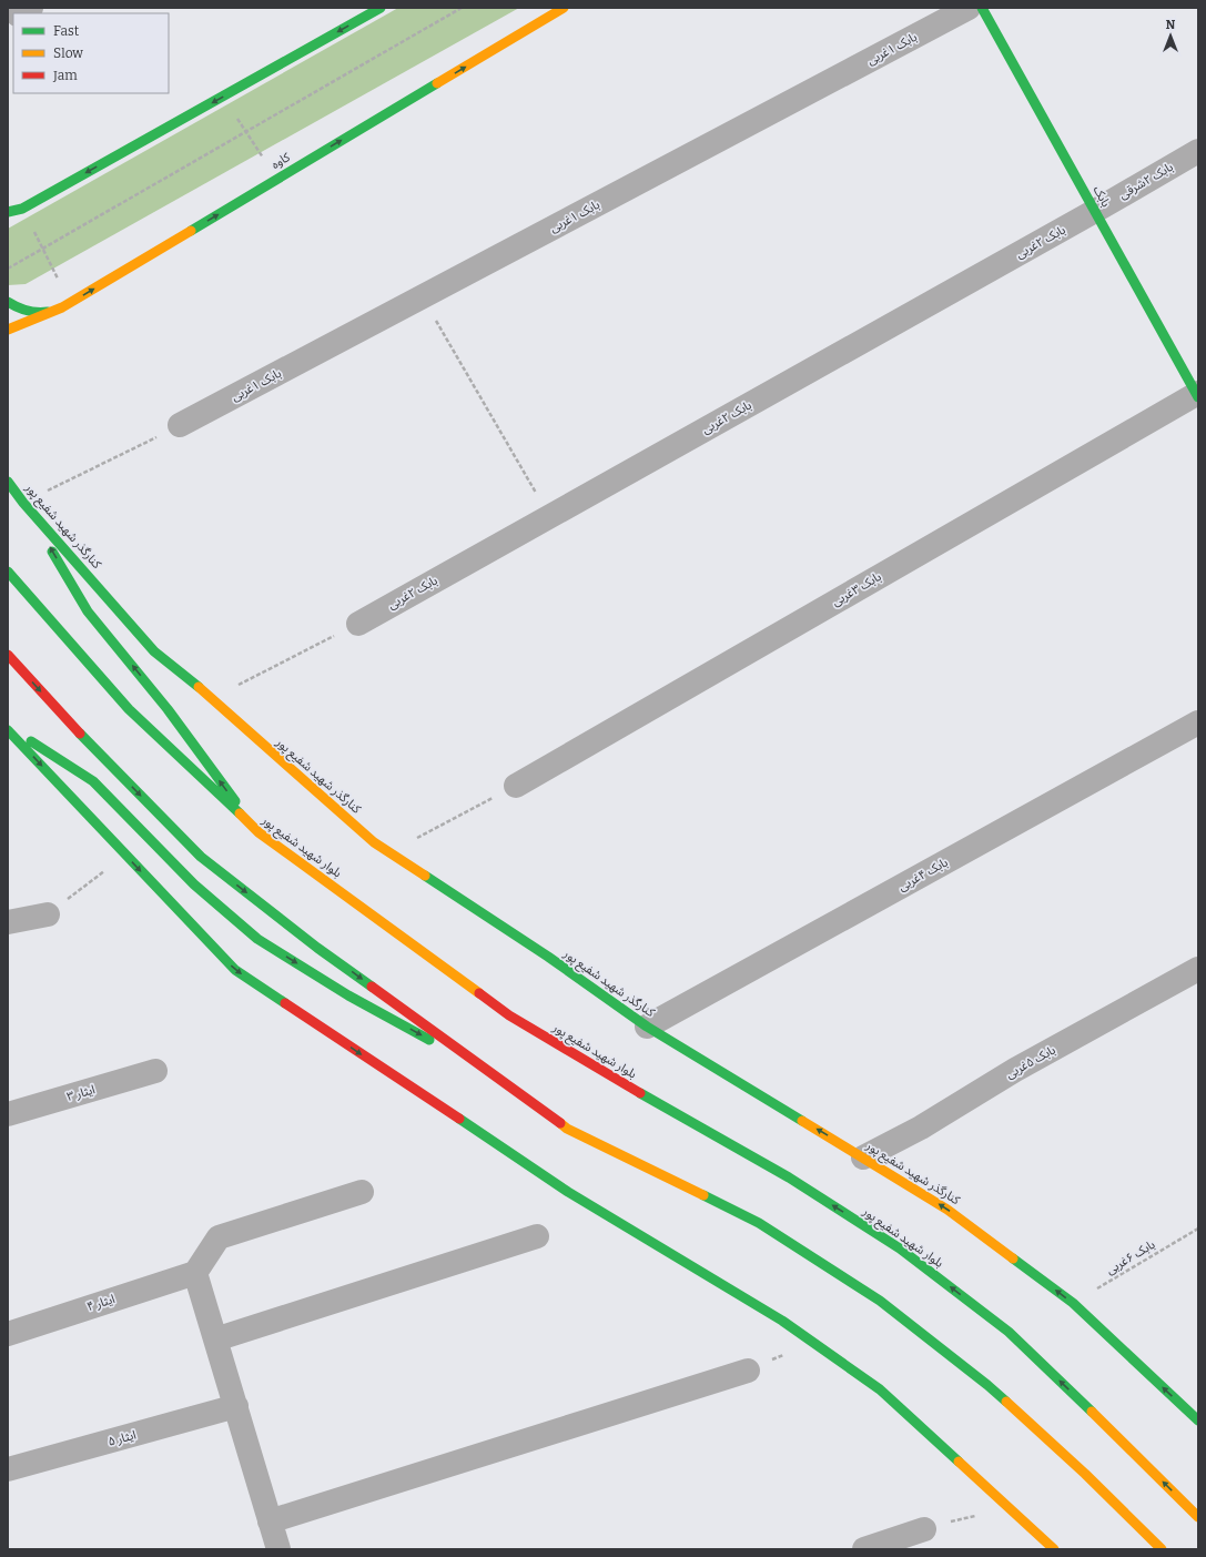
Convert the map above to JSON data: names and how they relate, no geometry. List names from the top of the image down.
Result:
{
  "streets": {
    "main road": [
      "کاوه",
      "بابک",
      "کنارگذر شهید شفیع پور",
      "بلوار شهید شفیع پور"
    ],
    "street": [
      "بابک ۱غربی",
      "بابک ۲شرقی",
      "بابک ۲غربی",
      "بابک ۳غربی",
      "بابک ۴غربی",
      "بابک ۵غربی",
      "ایثار ۳",
      "ایثار ۴",
      "ایثار ۵"
    ],
    "path": ["بابک ۶غربی"]
  },
  "crossings": [
    ["بابک ۲شرقی", "بابک"],
    ["بابک ۲شرقی", "بابک ۲غربی"],
    ["بابک", "بابک ۲غربی"],
    ["بابک", "بابک ۳غربی"],
    ["کنارگذر شهید شفیع پور", "بابک ۴غربی"],
    ["کنارگذر شهید شفیع پور", "بابک ۵غربی"],
    ["کنارگذر شهید شفیع پور", "بابک ۶غربی"]
  ],
  "one_way": ["کاوه", "کنارگذر شهید شفیع پور"],
  "legend": ["Fast", "Slow", "Jam"],
  "north": "top"
}
